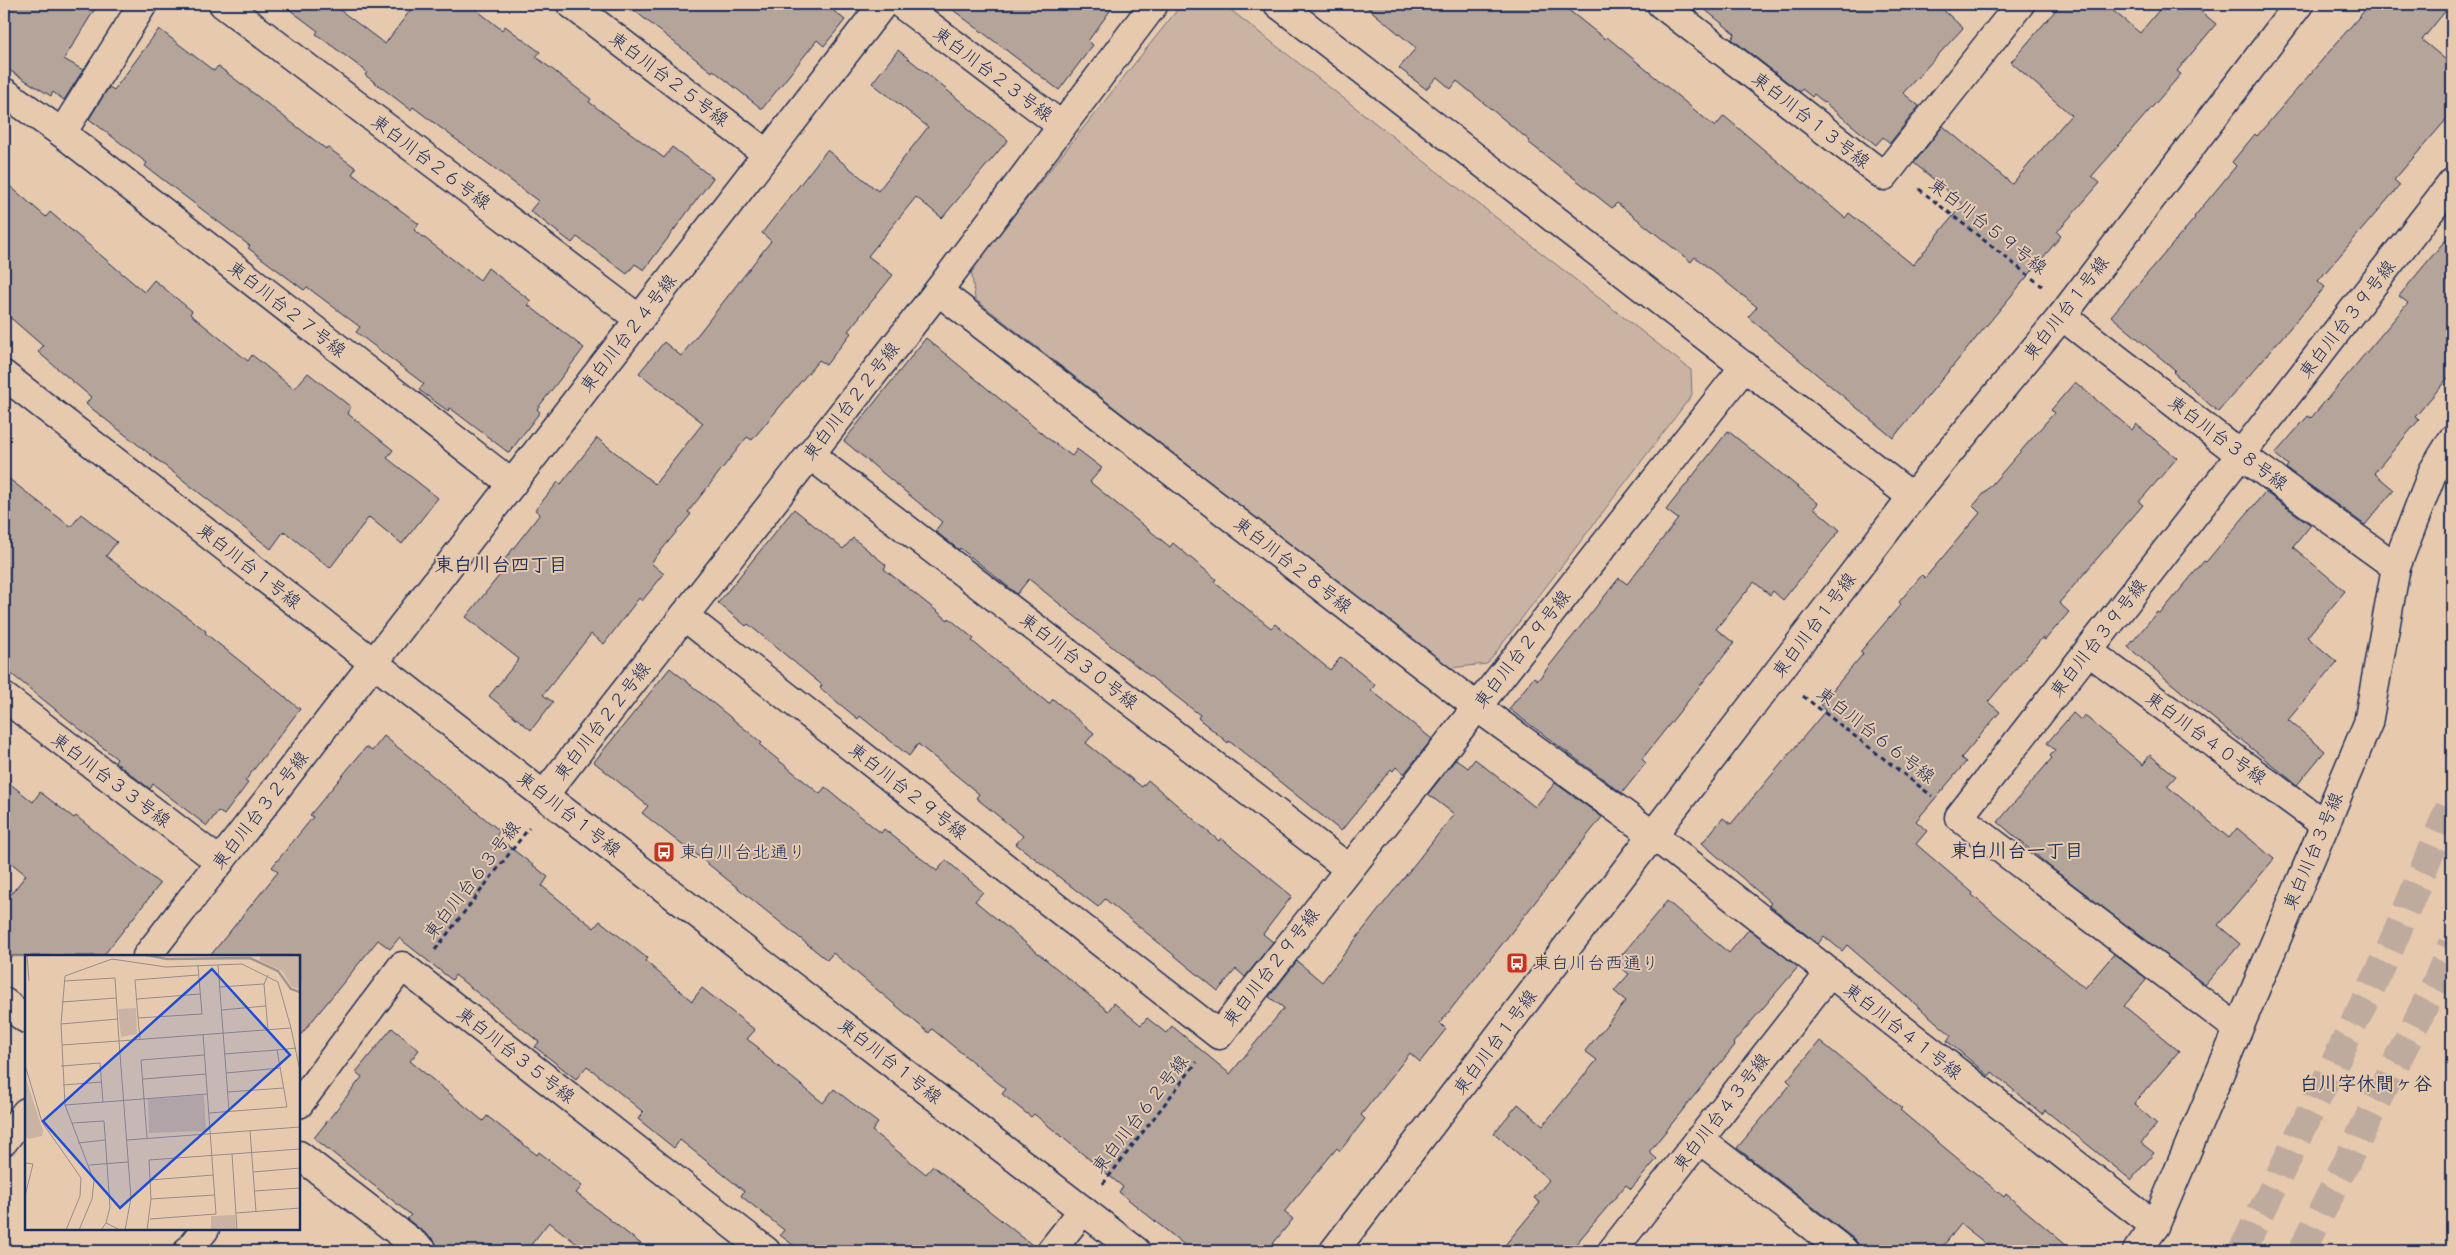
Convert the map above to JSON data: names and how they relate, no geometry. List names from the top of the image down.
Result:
{
  "streets": {
    "street": [
      "東白川台２３号線",
      "東白川台２５号線",
      "東白川台１３号線",
      "東白川台２６号線",
      "東白川台１号線",
      "東白川台２７号線",
      "東白川台３９号線",
      "東白川台２４号線",
      "東白川台２２号線",
      "東白川台３８号線",
      "東白川台２８号線",
      "東白川台２９号線",
      "東白川台３０号線",
      "東白川台４０号線",
      "東白川台３３号線",
      "東白川台３２号線",
      "東白川台３号線",
      "東白川台４１号線",
      "東白川台３５号線",
      "東白川台４３号線"
    ],
    "path": [
      "東白川台５９号線",
      "東白川台６６号線",
      "東白川台６３号線",
      "東白川台６２号線"
    ]
  },
  "crossings": [
    ["東白川台２３号線", "東白川台２２号線"],
    ["東白川台２５号線", "東白川台２４号線"],
    ["東白川台１３号線", "東白川台５９号線"],
    ["東白川台２６号線", "東白川台２４号線"],
    ["東白川台５９号線", "東白川台１号線"],
    ["東白川台５９号線", "東白川台３８号線"],
    ["東白川台１号線", "東白川台２４号線"],
    ["東白川台１号線", "東白川台２２号線"],
    ["東白川台１号線", "東白川台３８号線"],
    ["東白川台１号線", "東白川台２８号線"],
    ["東白川台１号線", "東白川台６６号線"],
    ["東白川台１号線", "東白川台３２号線"],
    ["東白川台１号線", "東白川台６３号線"],
    ["東白川台１号線", "東白川台４１号線"],
    ["東白川台１号線", "東白川台６２号線"],
    ["東白川台２７号線", "東白川台２４号線"],
    ["東白川台３９号線", "東白川台３８号線"],
    ["東白川台３９号線", "東白川台６６号線"],
    ["東白川台３９号線", "東白川台４０号線"],
    ["東白川台２４号線", "東白川台３２号線"],
    ["東白川台２２号線", "東白川台２８号線"],
    ["東白川台２２号線", "東白川台２９号線"],
    ["東白川台２２号線", "東白川台３０号線"],
    ["東白川台２２号線", "東白川台６３号線"],
    ["東白川台３８号線", "東白川台３号線"],
    ["東白川台２８号線", "東白川台２９号線"],
    ["東白川台２８号線", "東白川台４１号線"],
    ["東白川台２９号線", "東白川台３０号線"],
    ["東白川台２９号線", "東白川台６２号線"],
    ["東白川台４０号線", "東白川台３号線"],
    ["東白川台３３号線", "東白川台３２号線"],
    ["東白川台３号線", "東白川台４１号線"],
    ["東白川台６３号線", "東白川台３５号線"],
    ["東白川台４１号線", "東白川台４３号線"]
  ],
  "districts": ["東白川台四丁目", "東白川台一丁目", "白川字休間ヶ谷"],
  "places": {
    "bus stop": ["東白川台北通り", "東白川台西通り"]
  }
}
